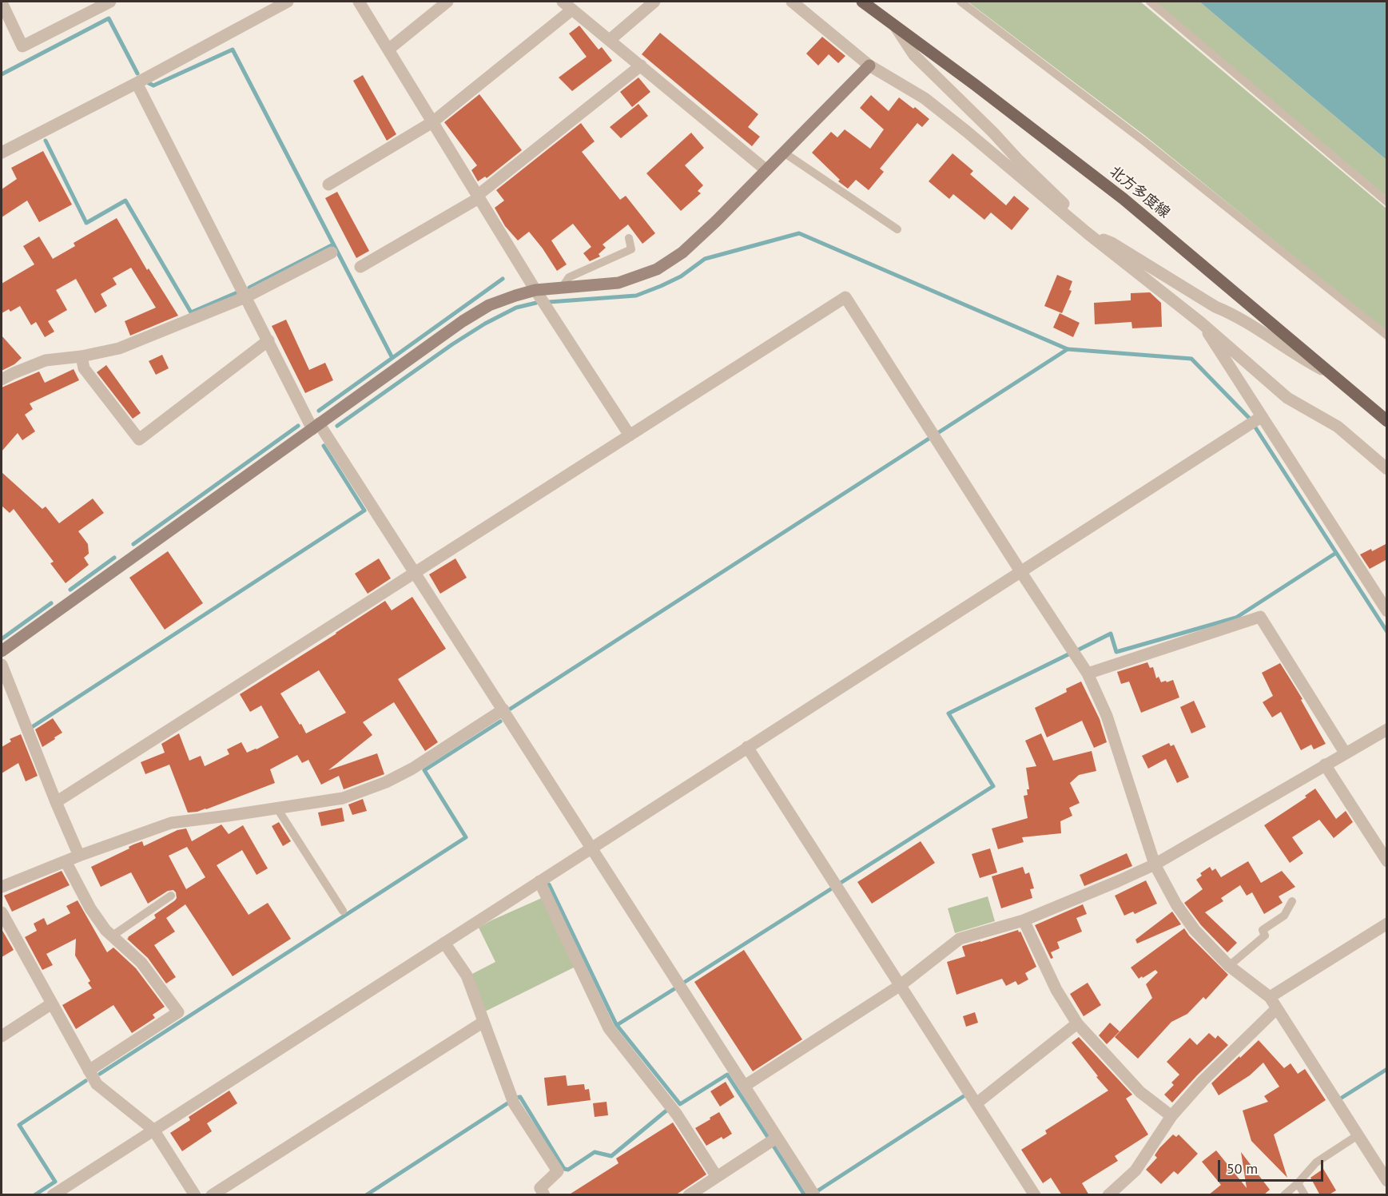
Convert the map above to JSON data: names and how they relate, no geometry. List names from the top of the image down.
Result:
{
  "streets": {
    "main road": ["北方多度線"]
  },
  "scale_bar": "50 m"
}
